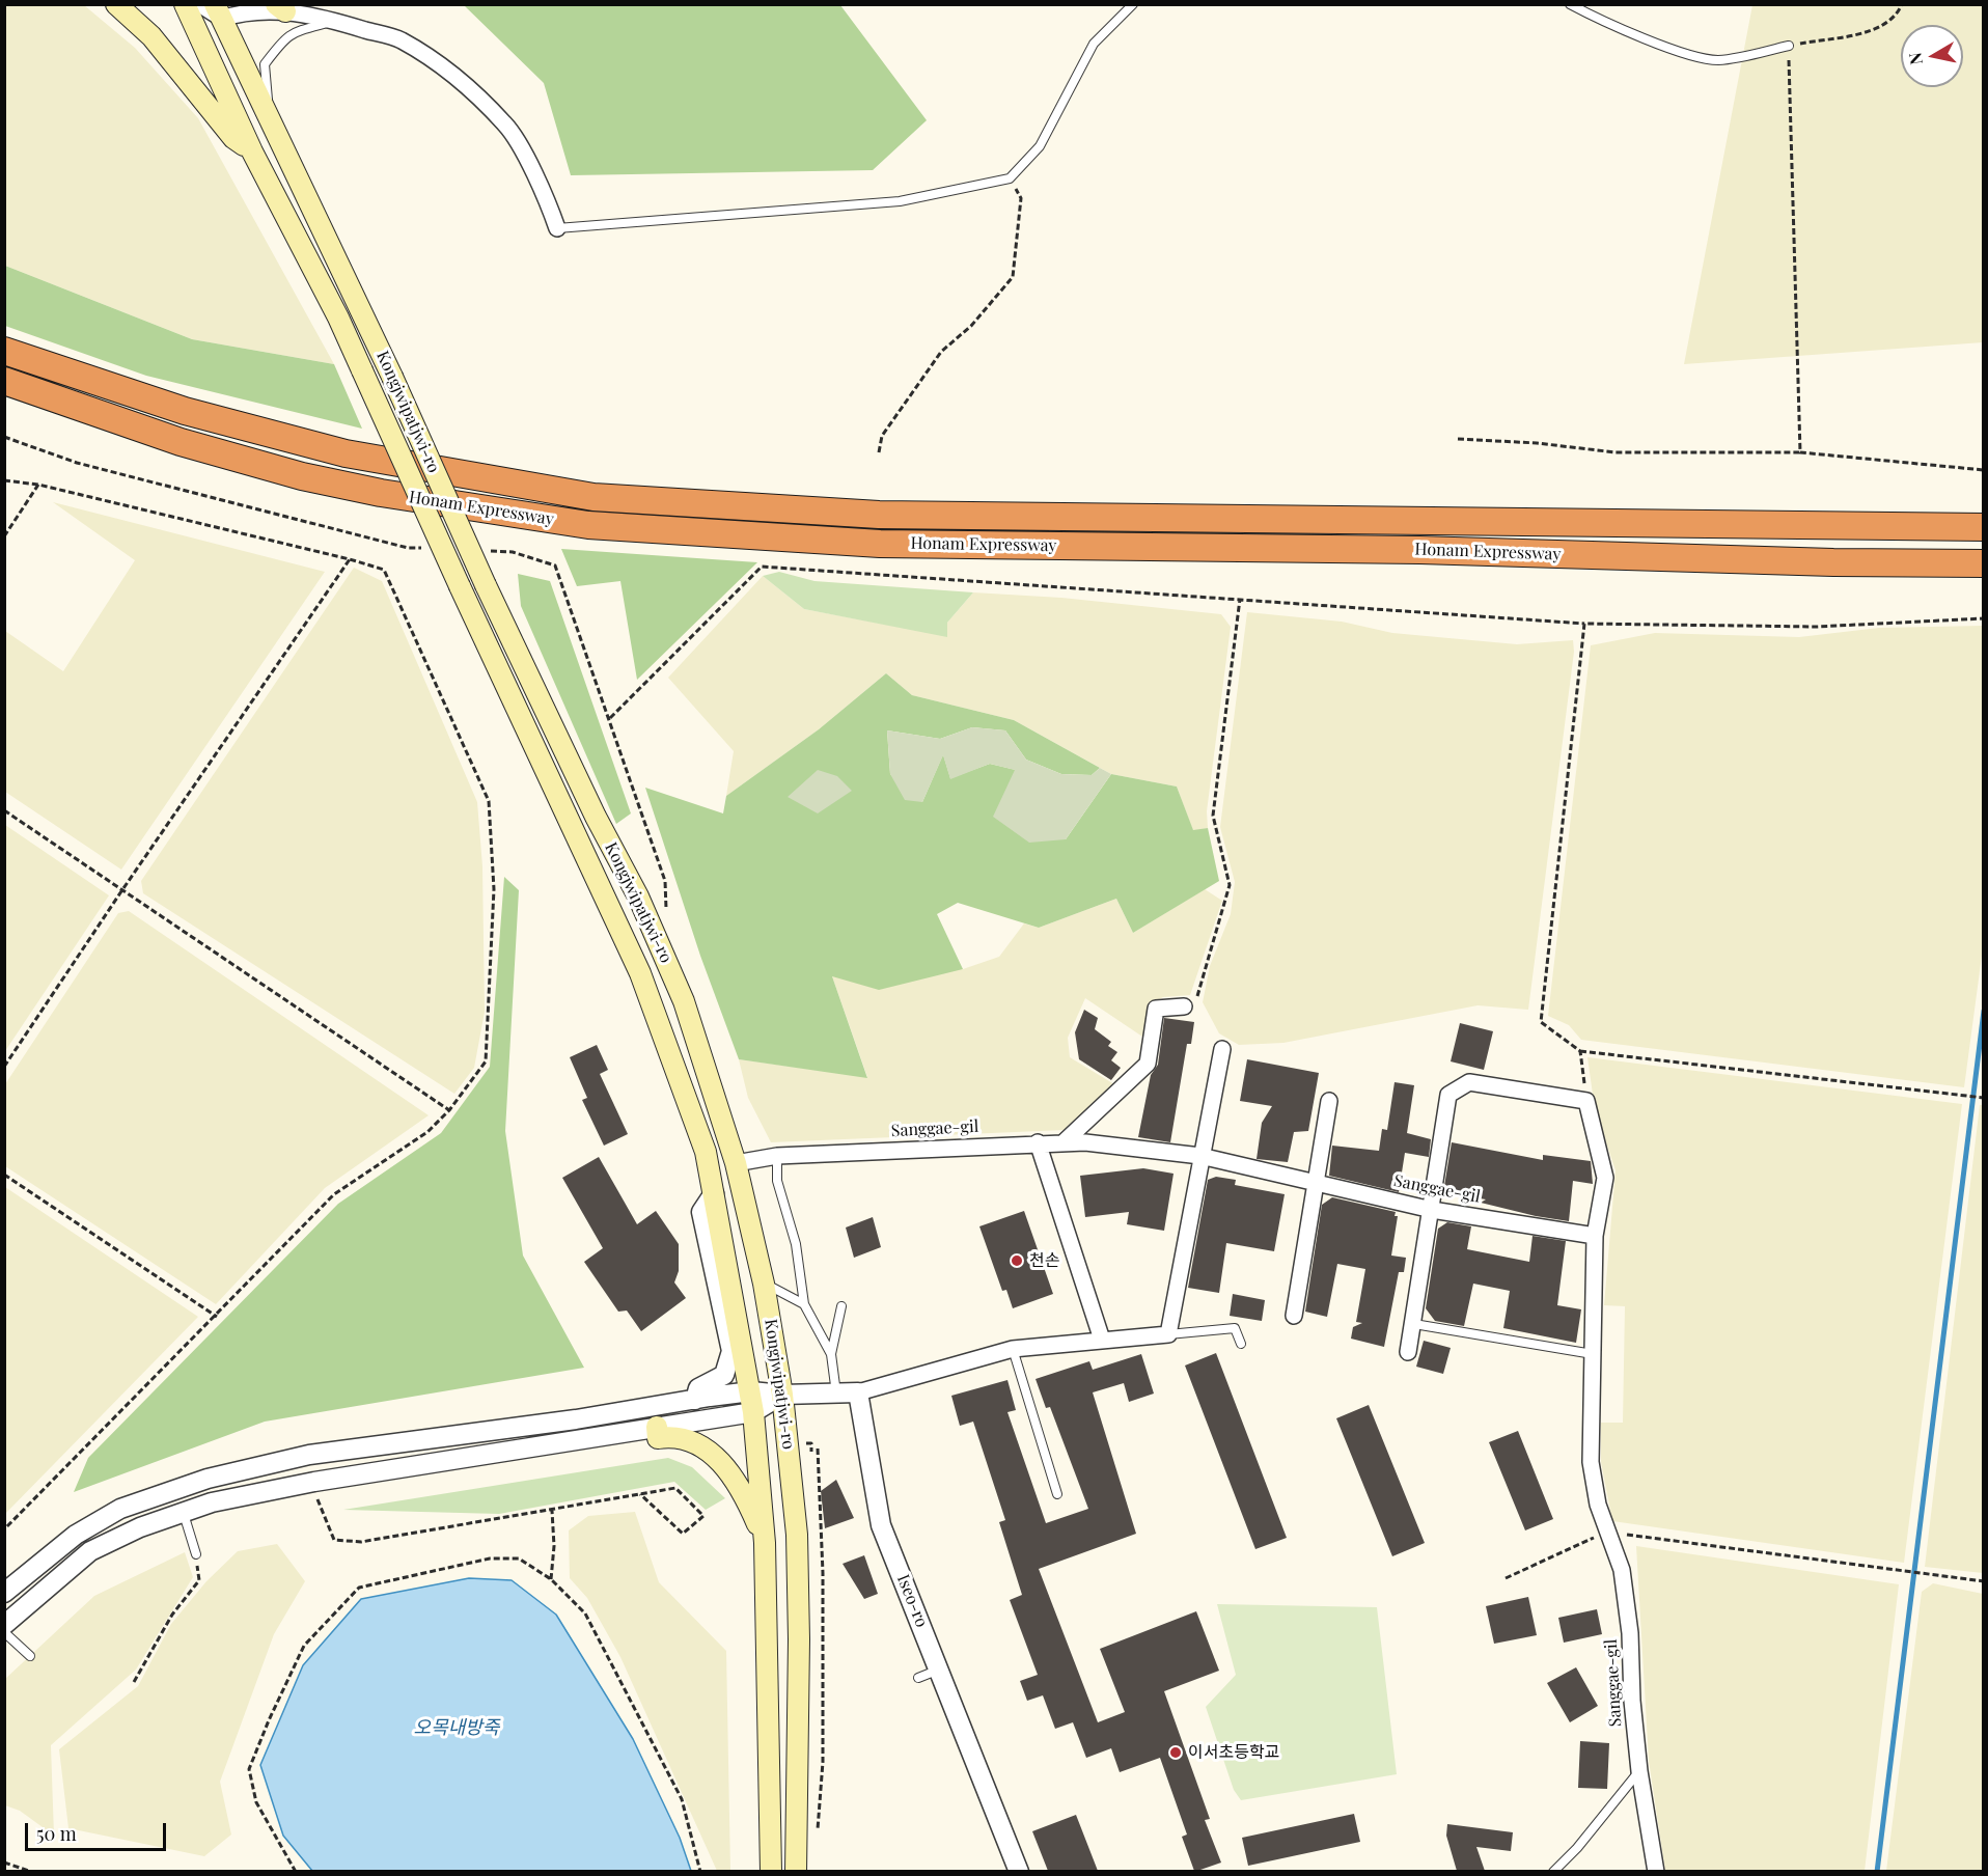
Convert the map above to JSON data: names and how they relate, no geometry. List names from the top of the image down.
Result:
{
  "streets": {
    "highway": ["Honam Expressway"],
    "main road": ["Kongjwipatjwi-ro"],
    "street": ["Sanggae-gil", "Iseo-ro"]
  },
  "crossings": [
    ["Kongjwipatjwi-ro", "Sanggae-gil"]
  ],
  "water": ["오목내방죽"],
  "places": ["천손", "이서초등학교"],
  "scale_bar": "50 m",
  "north": "left"
}
